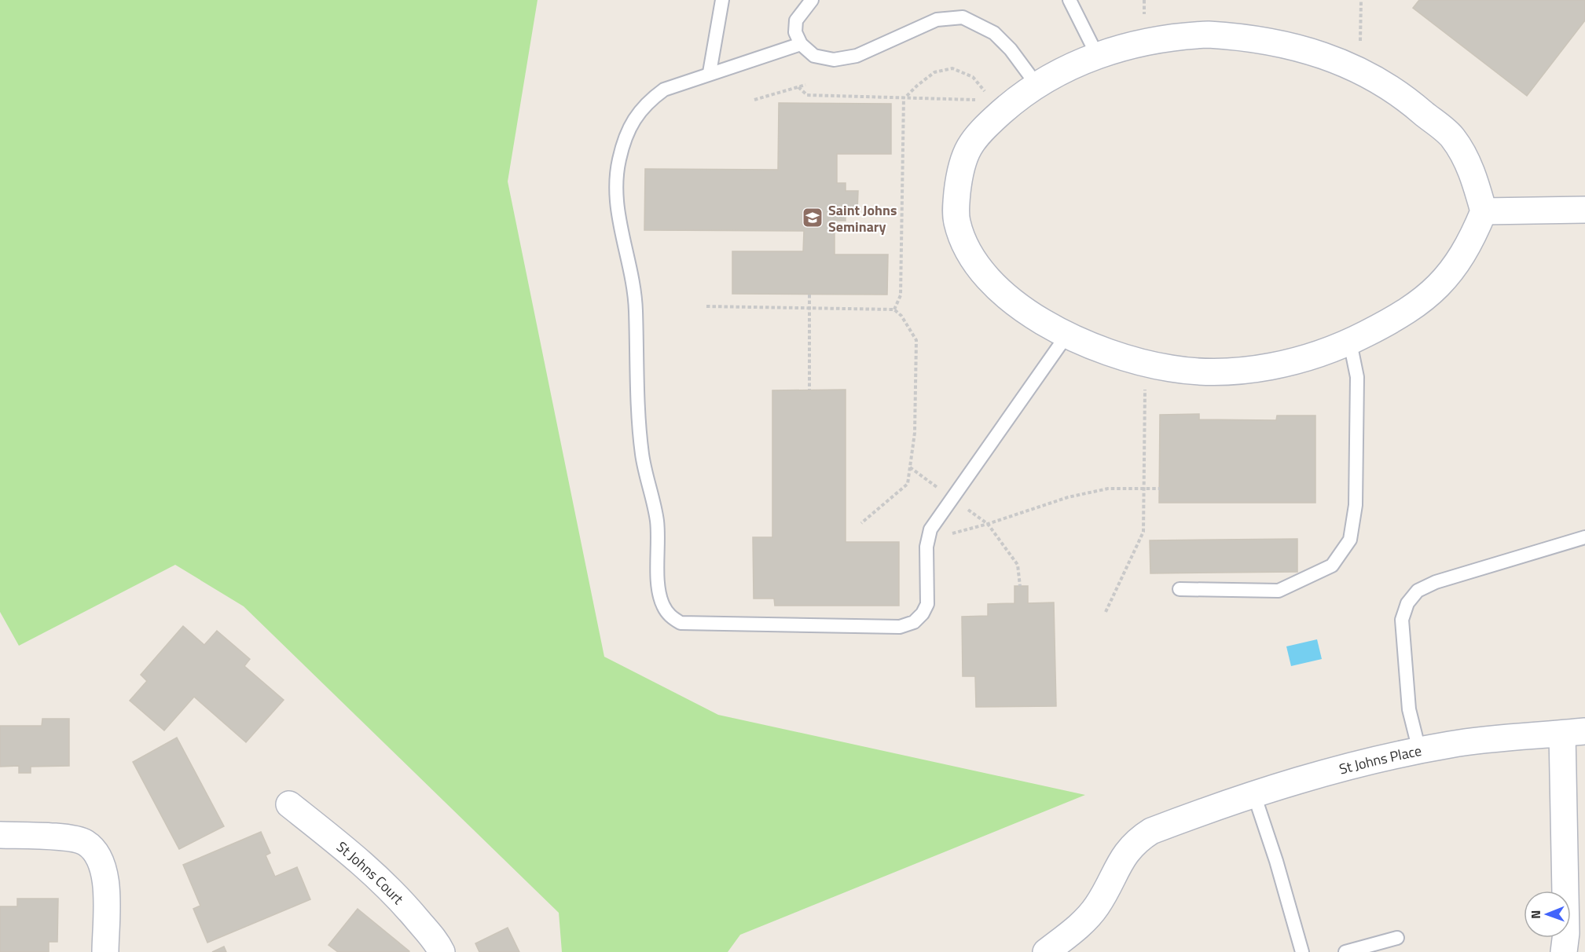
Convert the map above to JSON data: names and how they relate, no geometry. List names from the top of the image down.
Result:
{
  "streets": {
    "street": ["St Johns Place", "St Johns Court"]
  },
  "places": {
    "school or university": ["Saint Johns Seminary"]
  },
  "north": "left"
}
